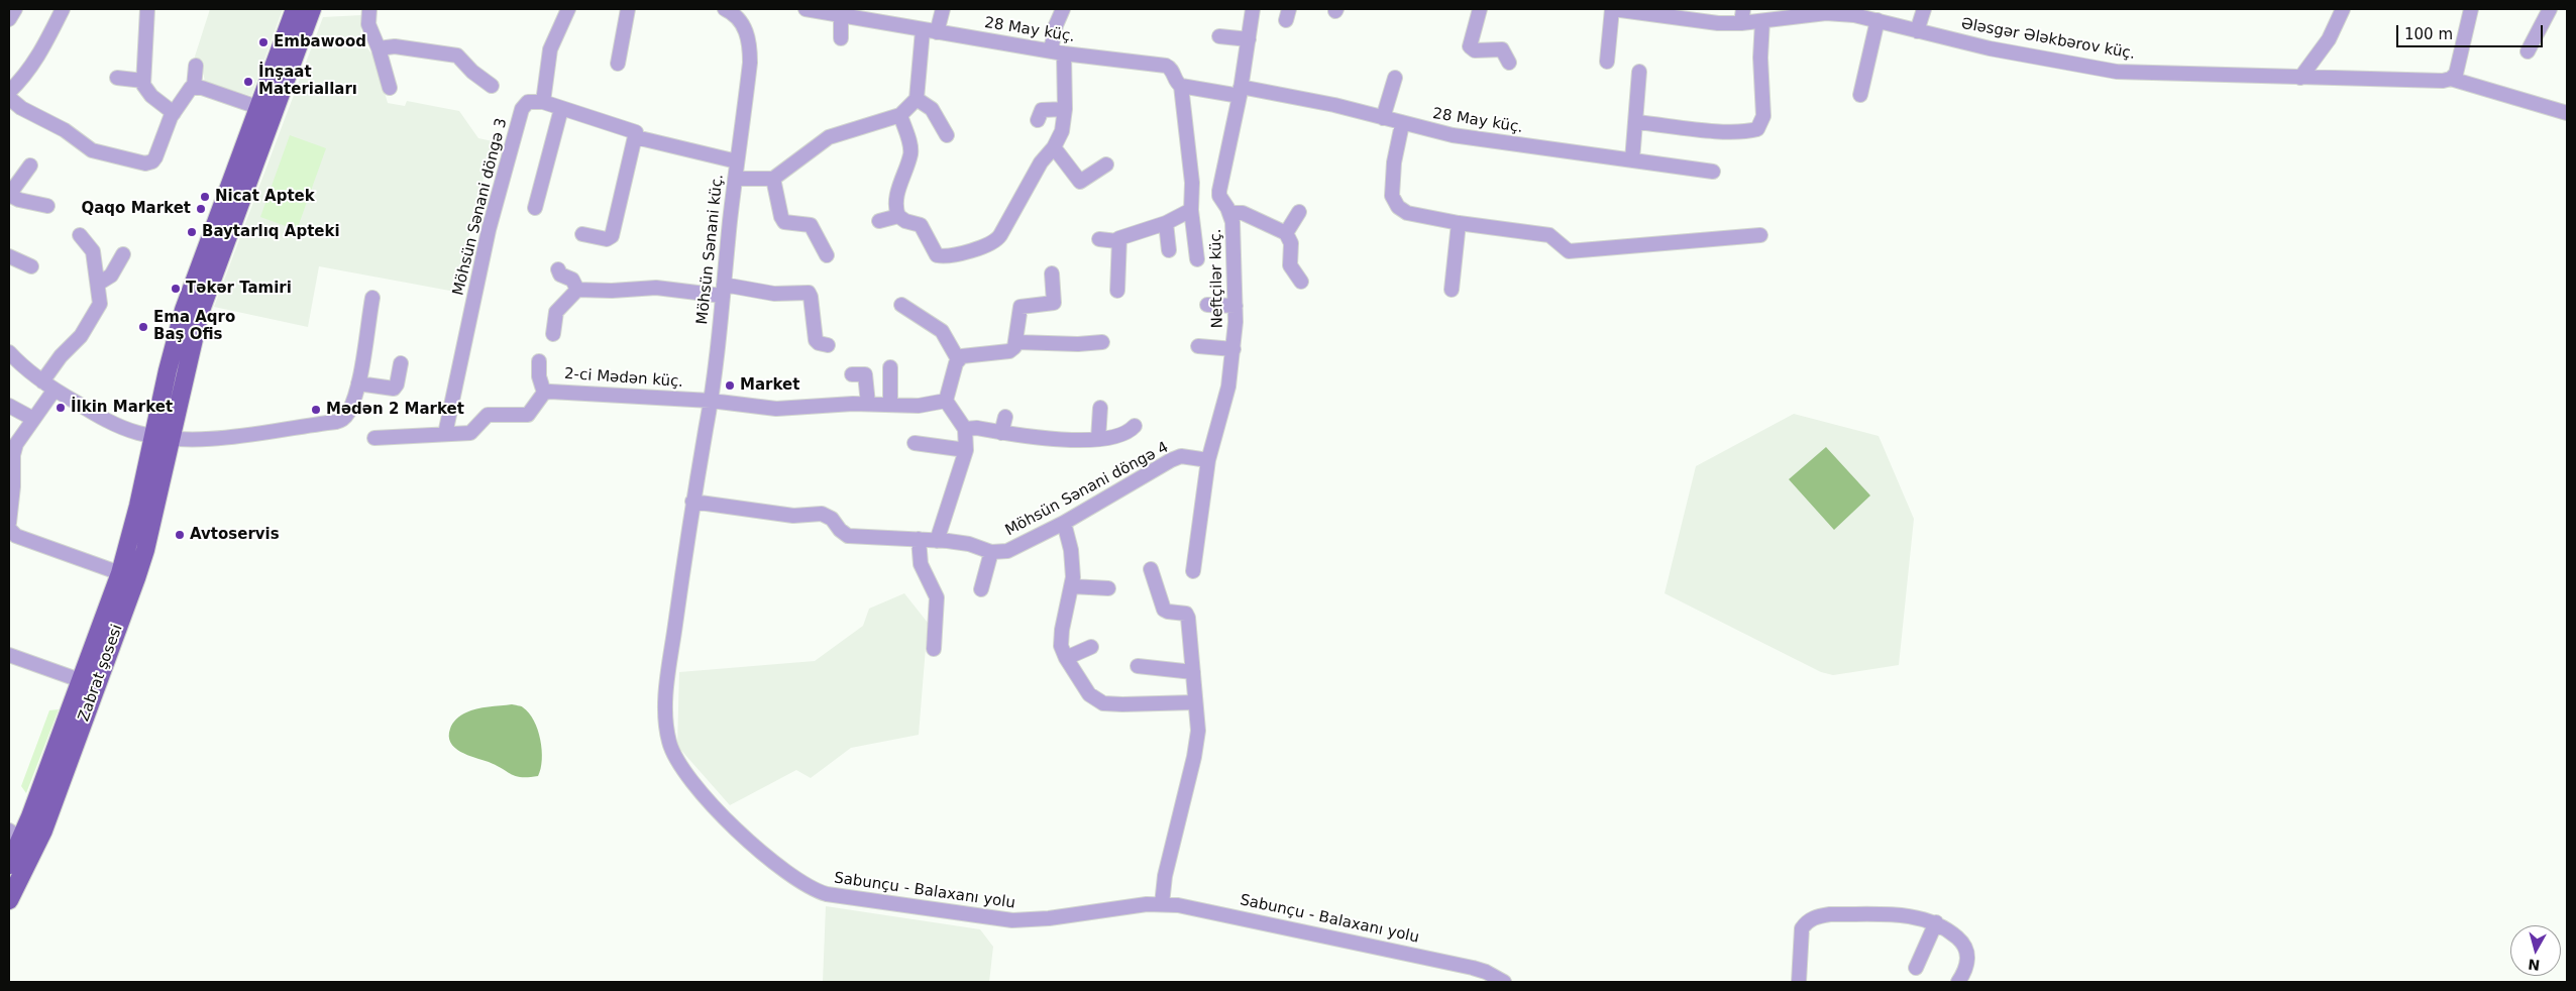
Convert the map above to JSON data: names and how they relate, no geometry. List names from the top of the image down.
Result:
{
  "streets": {
    "main road": ["Zabrat şosesi"],
    "street": [
      "28 May küç.",
      "Ələsgər Ələkbərov küç.",
      "Möhsün Sənani döngə 3",
      "Möhsün Sənani küç.",
      "Neftçilər küç.",
      "2-ci Mədən küç.",
      "Möhsün Sənani döngə 4",
      "Sabunçu - Balaxanı yolu"
    ]
  },
  "crossings": [
    ["28 May küç.", "Neftçilər küç."],
    ["Möhsün Sənani döngə 3", "2-ci Mədən küç."],
    ["Möhsün Sənani küç.", "2-ci Mədən küç."],
    ["Möhsün Sənani küç.", "Möhsün Sənani döngə 4"],
    ["Möhsün Sənani küç.", "Sabunçu - Balaxanı yolu"],
    ["Neftçilər küç.", "Möhsün Sənani döngə 4"],
    ["Möhsün Sənani döngə 4", "Sabunçu - Balaxanı yolu"]
  ],
  "places": [
    "Embawood",
    "İnşaat Materialları",
    "Nicat Aptek",
    "Qaqo Market",
    "Baytarlıq Apteki",
    "Təkər Tamiri",
    "Ema Aqro Baş Ofis",
    "Market",
    "İlkin Market",
    "Mədən 2 Market",
    "Avtoservis"
  ],
  "scale_bar": "100 m",
  "north": "bottom"
}
